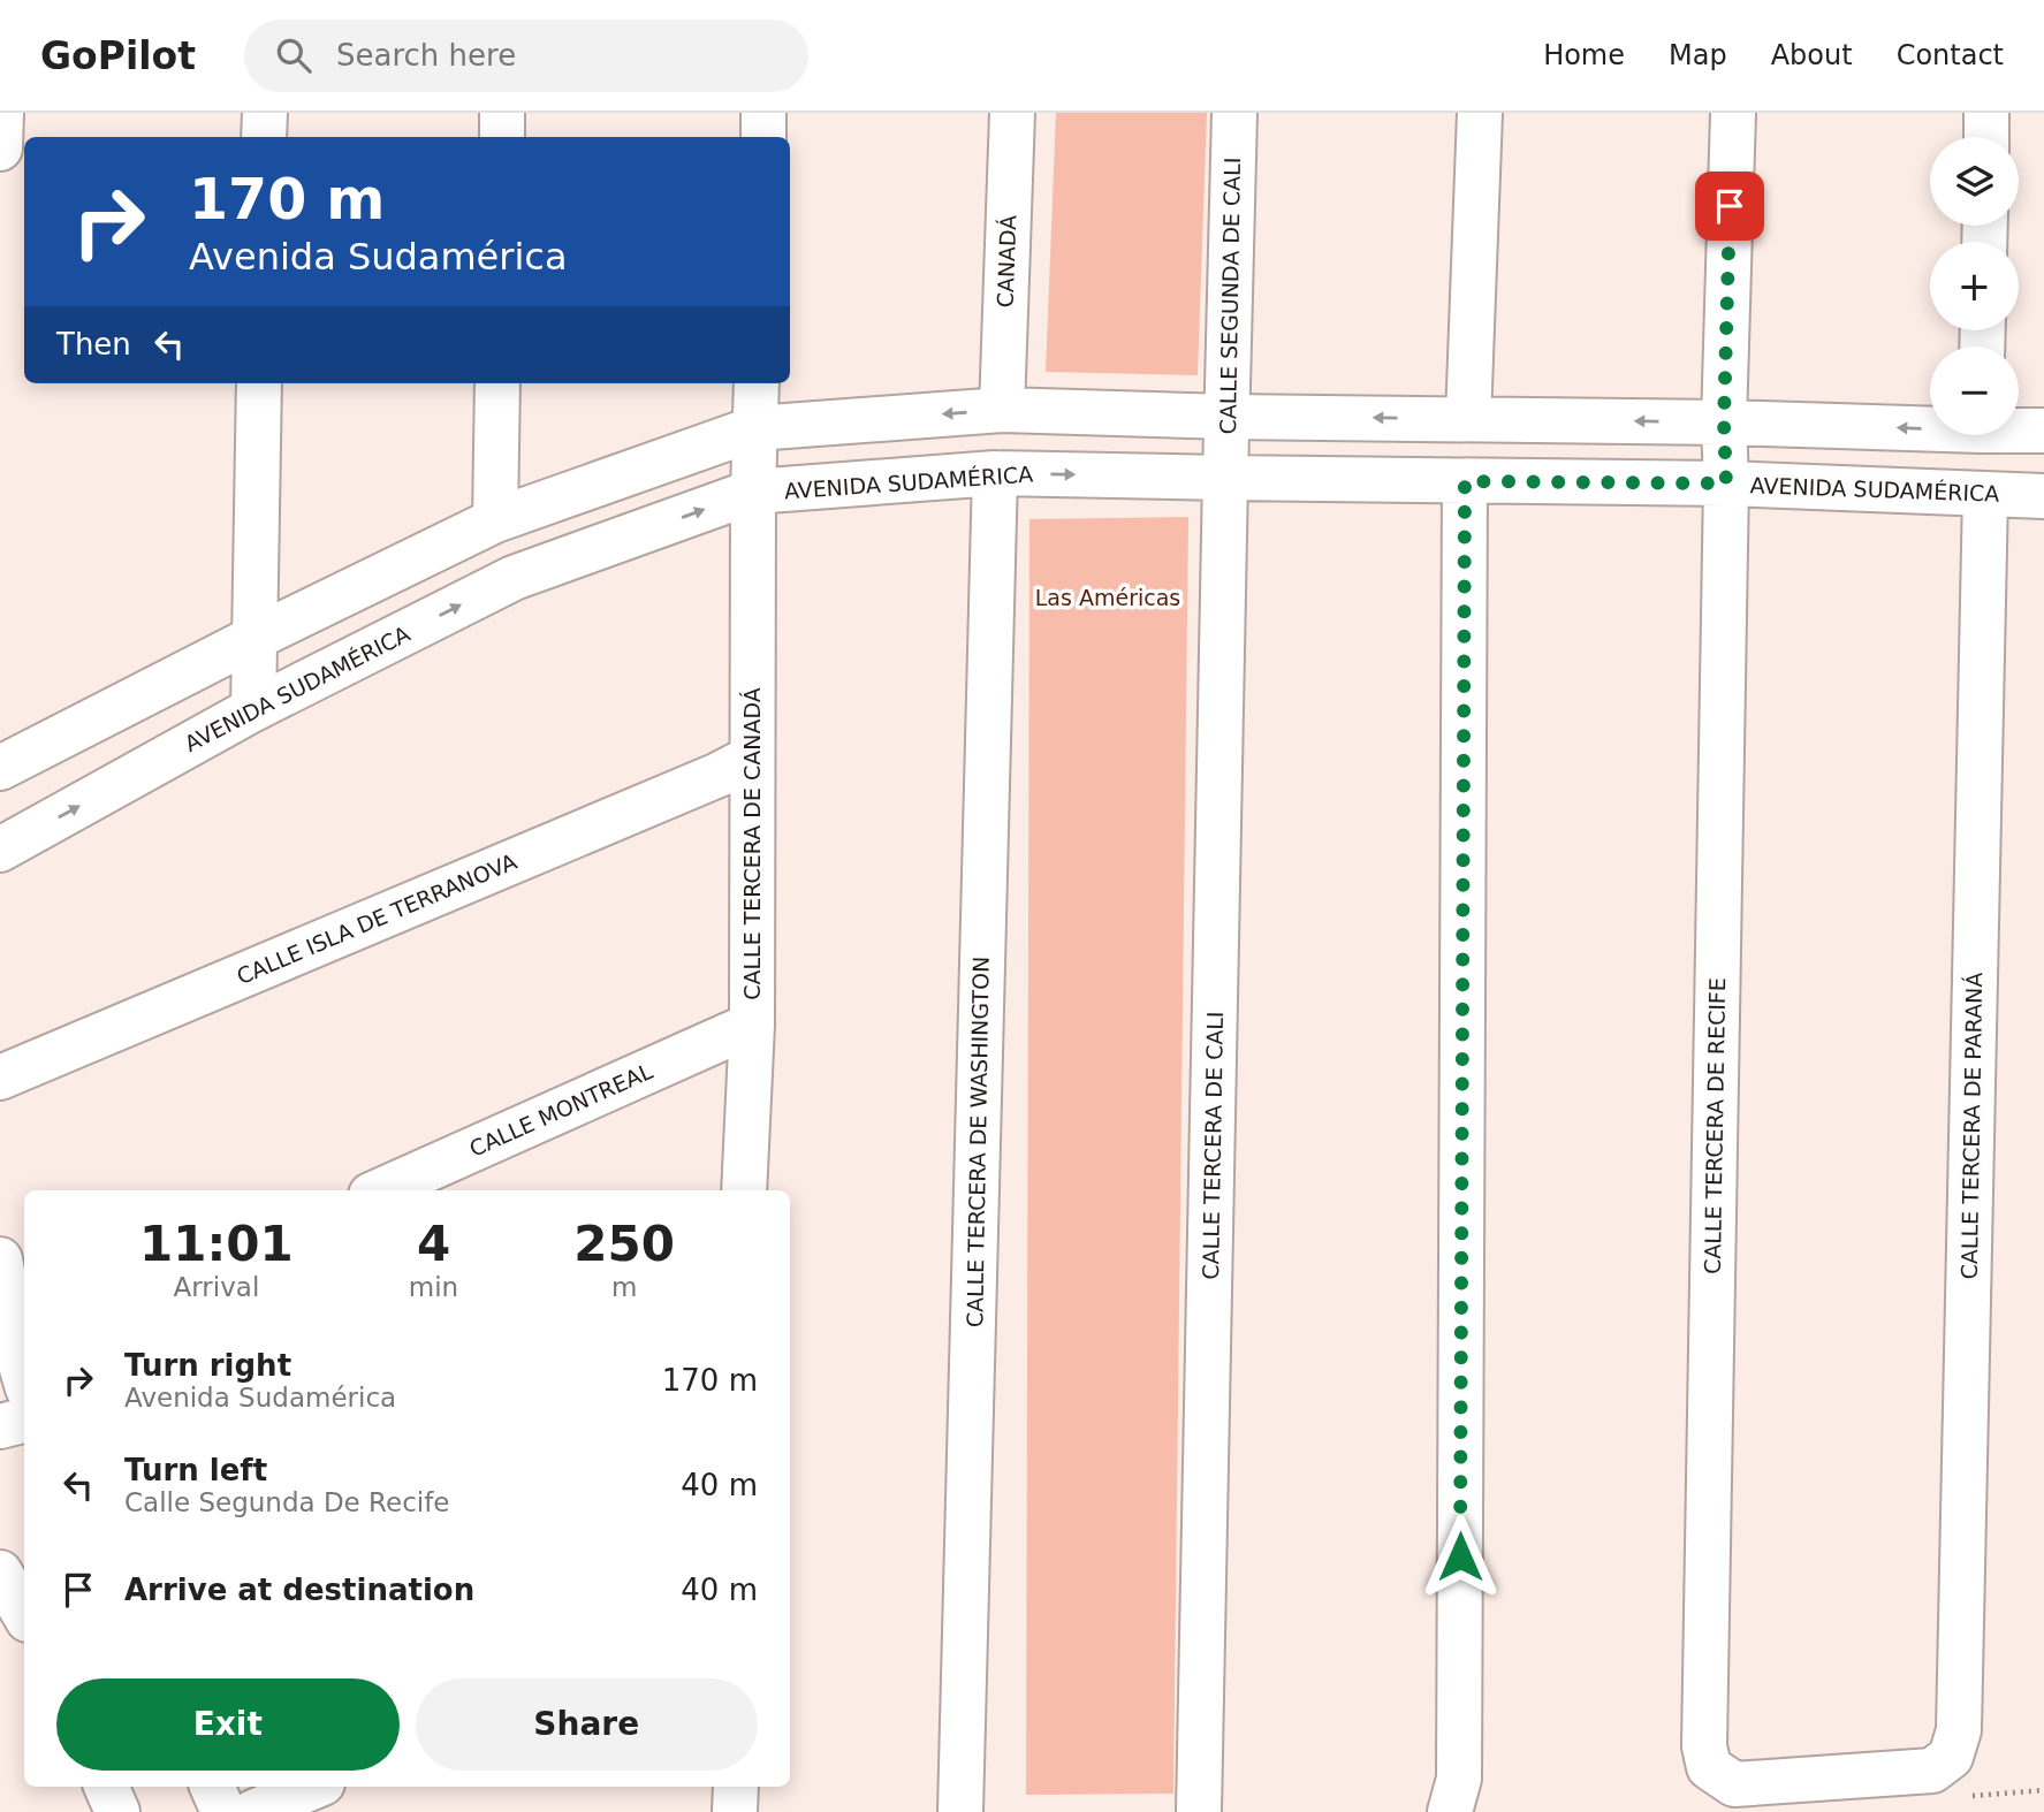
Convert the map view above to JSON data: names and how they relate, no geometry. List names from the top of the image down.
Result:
{
  "streets": {
    "street": [
      "CANADÁ",
      "CALLE SEGUNDA DE CALI",
      "AVENIDA SUDAMÉRICA",
      "CALLE TERCERA DE CANADÁ",
      "CALLE ISLA DE TERRANOVA",
      "CALLE MONTREAL",
      "CALLE TERCERA DE RECIFE",
      "CALLE TERCERA DE PARANÁ",
      "CALLE TERCERA DE WASHINGTON",
      "CALLE TERCERA DE CALI"
    ]
  },
  "crossings": [
    ["CALLE SEGUNDA DE CALI", "AVENIDA SUDAMÉRICA"],
    ["CALLE SEGUNDA DE CALI", "CALLE TERCERA DE CALI"],
    ["AVENIDA SUDAMÉRICA", "CALLE TERCERA DE CANADÁ"],
    ["AVENIDA SUDAMÉRICA", "CALLE TERCERA DE RECIFE"],
    ["AVENIDA SUDAMÉRICA", "CALLE TERCERA DE PARANÁ"],
    ["AVENIDA SUDAMÉRICA", "CALLE TERCERA DE WASHINGTON"],
    ["AVENIDA SUDAMÉRICA", "CALLE TERCERA DE CALI"],
    ["CALLE TERCERA DE CANADÁ", "CALLE ISLA DE TERRANOVA"],
    ["CALLE TERCERA DE CANADÁ", "CALLE MONTREAL"],
    ["CALLE TERCERA DE RECIFE", "CALLE TERCERA DE PARANÁ"]
  ],
  "parks": ["Las Américas"],
  "page": {
    "header": "GoPilot",
    "search": "Search here",
    "nav": [
      "Home",
      "Map",
      "About",
      "Contact"
    ],
    "map_buttons": ["+", "−"],
    "turn": ["170 m", "Avenida Sudamérica"],
    "then": "Then",
    "eta": [
      "11:01",
      "Arrival",
      "4",
      "min",
      "250",
      "m"
    ],
    "list": [
      {
        "name": "Turn right",
        "note": "Avenida Sudamérica",
        "value": "170 m"
      },
      {
        "name": "Turn left",
        "note": "Calle Segunda De Recife",
        "value": "40 m"
      },
      {
        "name": "Arrive at destination",
        "value": "40 m"
      }
    ],
    "buttons": ["Exit", "Share"]
  }
}
